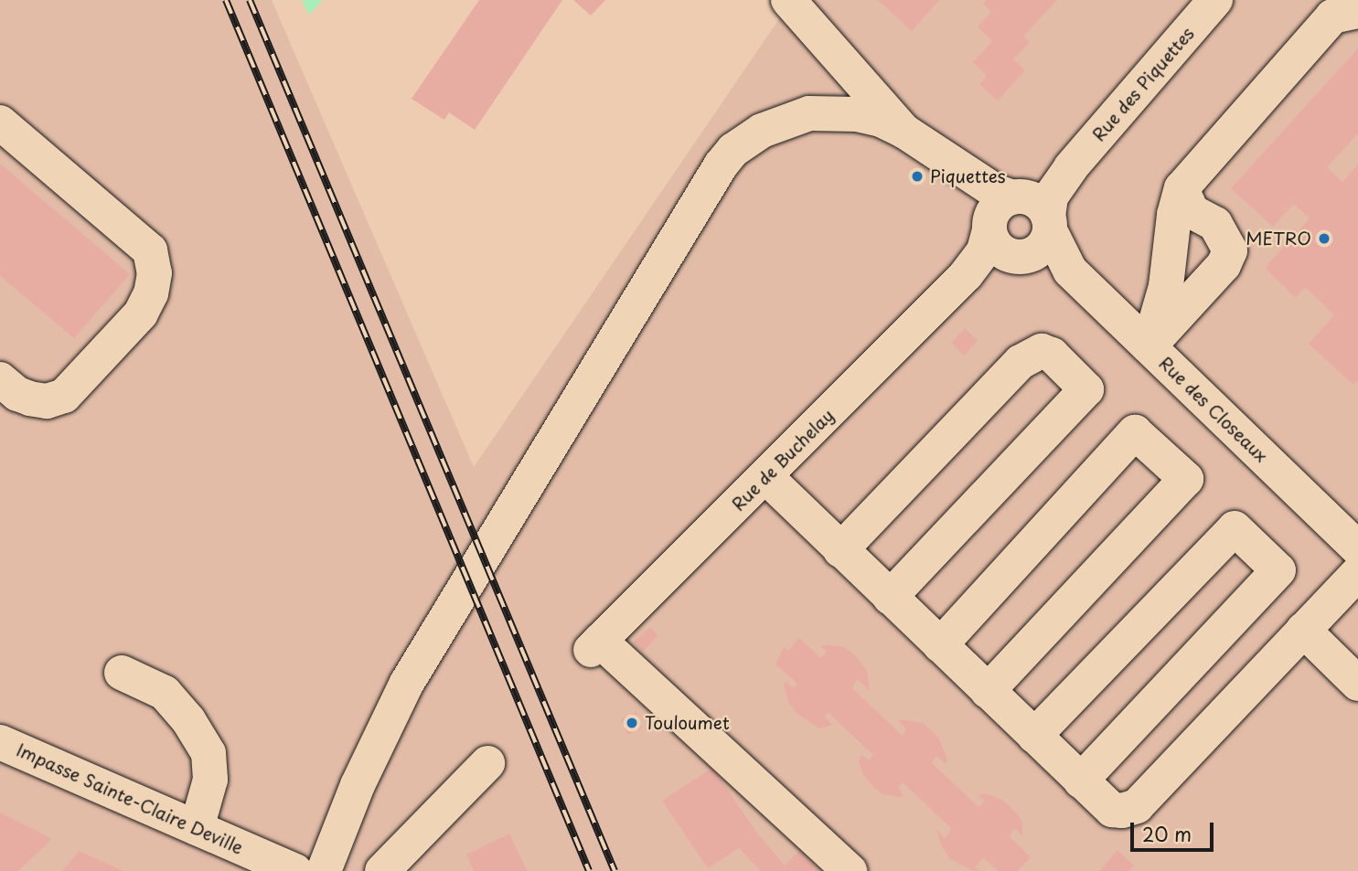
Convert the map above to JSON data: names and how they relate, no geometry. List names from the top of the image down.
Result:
{
  "streets": {
    "street": [
      "Rue des Piquettes",
      "Rue des Closeaux",
      "Rue de Buchelay",
      "Impasse Sainte-Claire Deville"
    ]
  },
  "crossings": [
    ["Rue des Piquettes", "Rue des Closeaux"],
    ["Rue des Piquettes", "Rue de Buchelay"],
    ["Rue des Closeaux", "Rue de Buchelay"]
  ],
  "places": ["Piquettes", "METRO", "Touloumet"],
  "scale_bar": "20 m"
}
